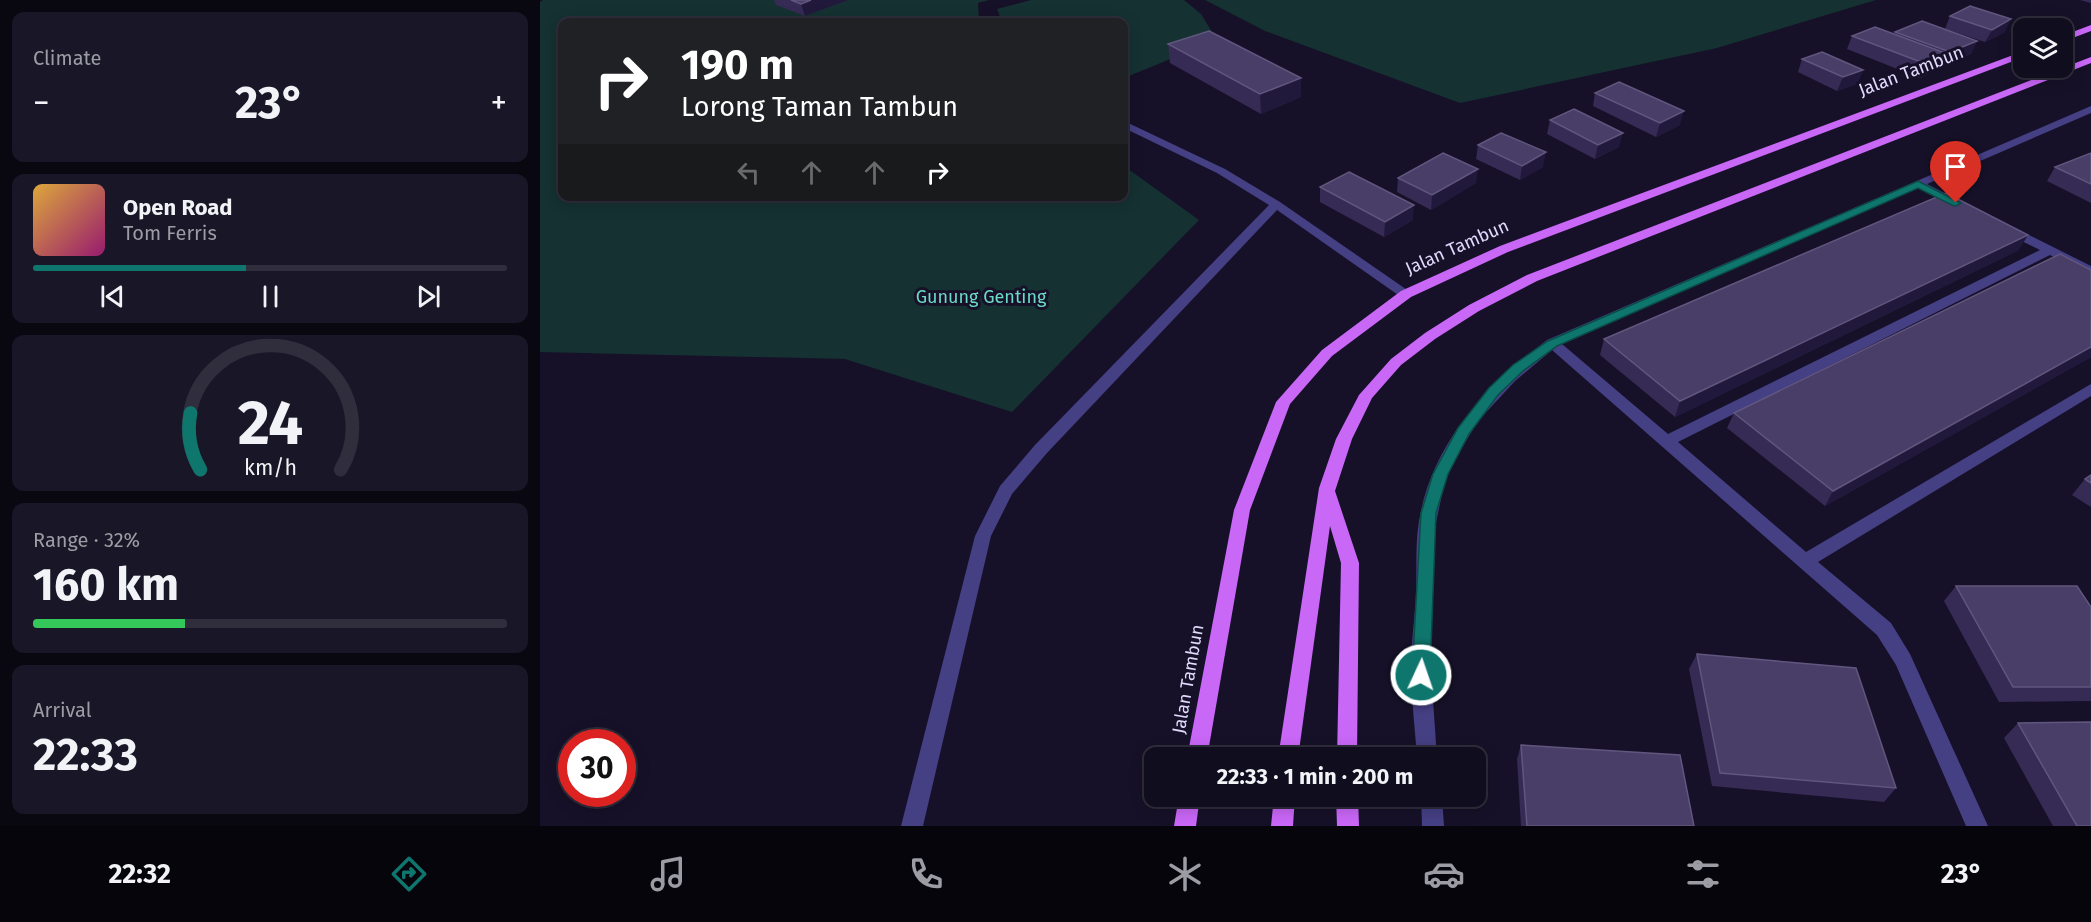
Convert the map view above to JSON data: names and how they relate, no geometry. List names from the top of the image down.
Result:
{
  "streets": {
    "main road": ["Jalan Tambun"]
  },
  "parks": ["Gunung Genting"],
  "page": {
    "tile": [
      "Climate",
      ["Range · 32%", "160 km"],
      ["Arrival", "22:33"]
    ],
    "turn": ["190 m", "Lorong Taman Tambun"],
    "heat": ["−", "23°", "+"],
    "song": ["Open Road", "Tom Ferris"],
    "limit": "30",
    "trip": "22:33 · 1 min · 200 m",
    "tabs": ["22:32", "23°"],
    "gauge": ["24", "km/h"]
  }
}
